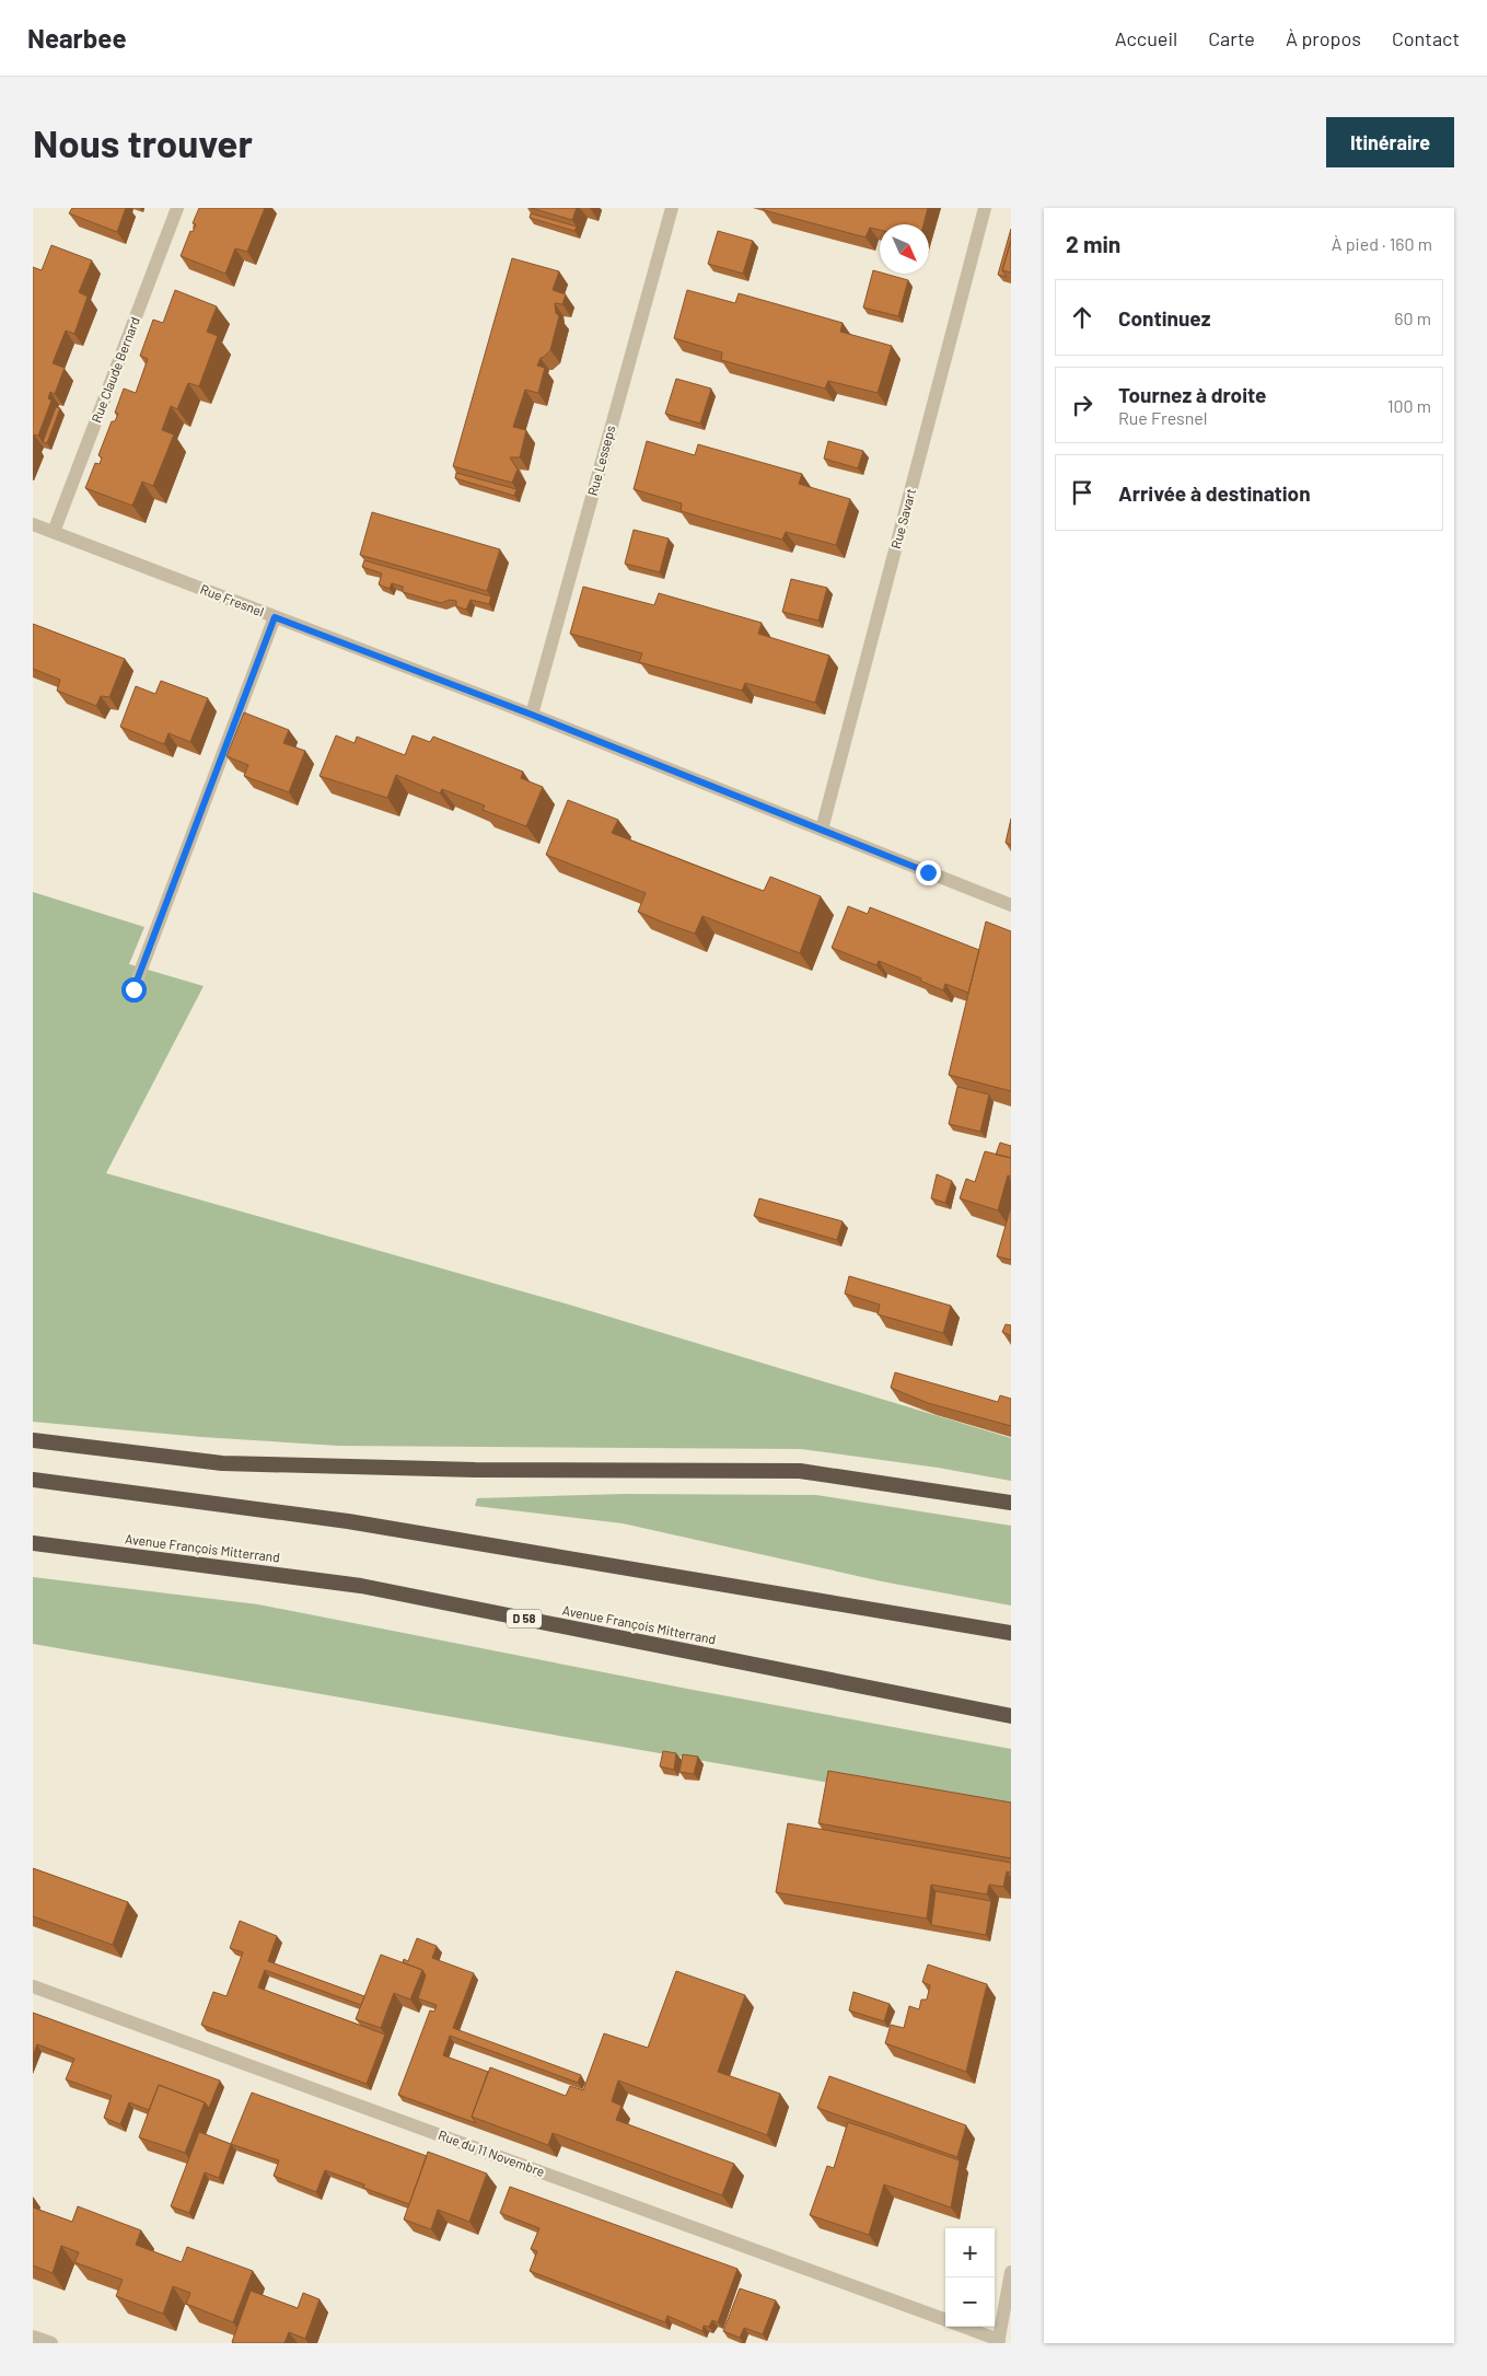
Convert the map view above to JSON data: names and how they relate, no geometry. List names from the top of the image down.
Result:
{
  "streets": {
    "highway": ["Avenue François Mitterrand", "D 58"],
    "street": [
      "Rue Claude Bernard",
      "Rue Lesseps",
      "Rue Savart",
      "Rue Fresnel",
      "Rue du 11 Novembre"
    ]
  },
  "crossings": [
    ["Rue Claude Bernard", "Rue Fresnel"],
    ["Rue Lesseps", "Rue Fresnel"],
    ["Rue Savart", "Rue Fresnel"]
  ],
  "north": "bottom right",
  "page": {
    "header": "Nearbee",
    "nav": [
      "Accueil",
      "Carte",
      "À propos",
      "Contact"
    ],
    "buttons": "Itinéraire",
    "title": "Nous trouver",
    "heading": ["2 min", "À pied · 160 m"],
    "list": [
      ["Continuez", "60 m"],
      ["Tournez à droite", "Rue Fresnel", "100 m"],
      "Arrivée à destination"
    ],
    "map_buttons": ["+", "−"]
  }
}
